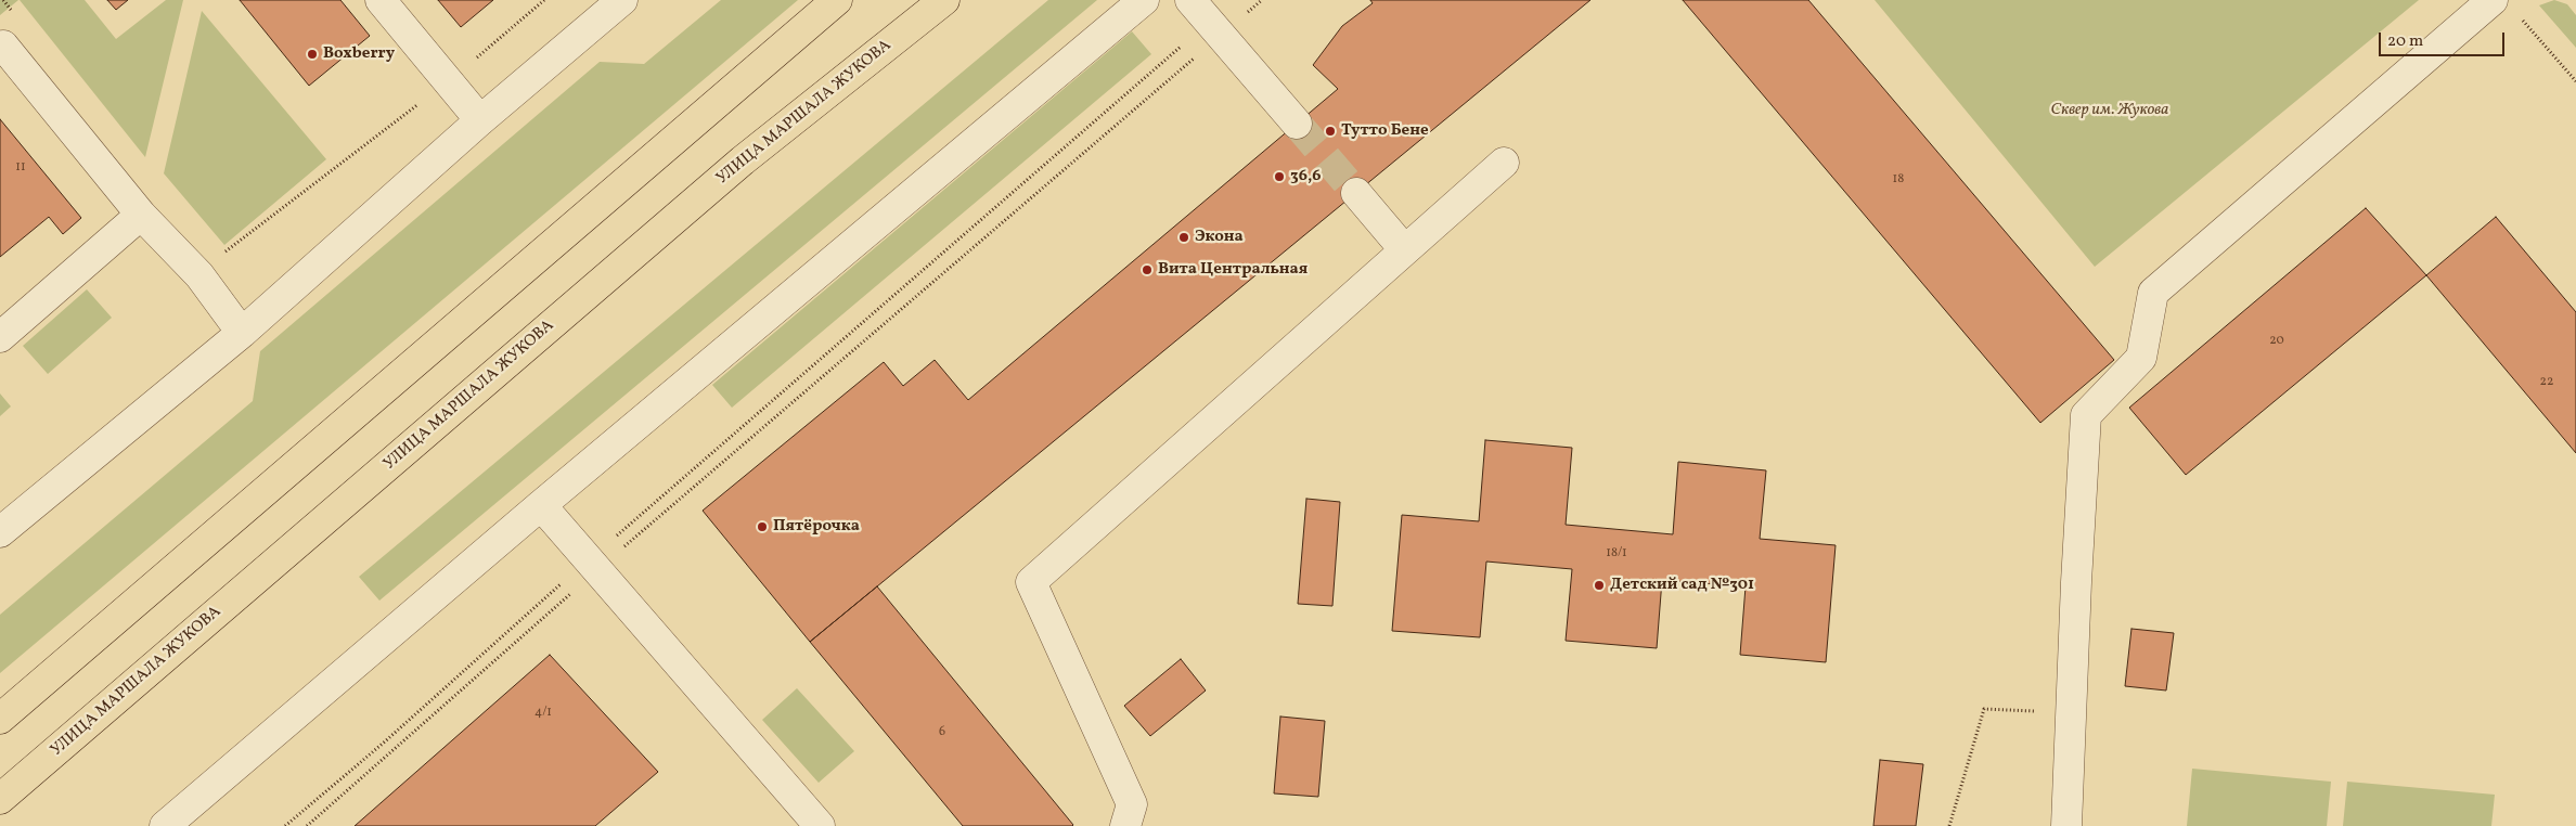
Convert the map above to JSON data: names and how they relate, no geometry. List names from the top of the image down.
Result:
{
  "streets": {
    "main road": ["УЛИЦА МАРШАЛА ЖУКОВА"]
  },
  "parks": ["Сквер им. Жукова"],
  "places": [
    "Boxberry",
    "Тутто Бене",
    "36,6",
    "Экона",
    "Вита Центральная",
    "Пятёрочка",
    "Детский сад №301"
  ],
  "house_numbers": [
    "11",
    "18",
    "20",
    "22",
    "18/1",
    "4/1",
    "6"
  ],
  "scale_bar": "20 m"
}
